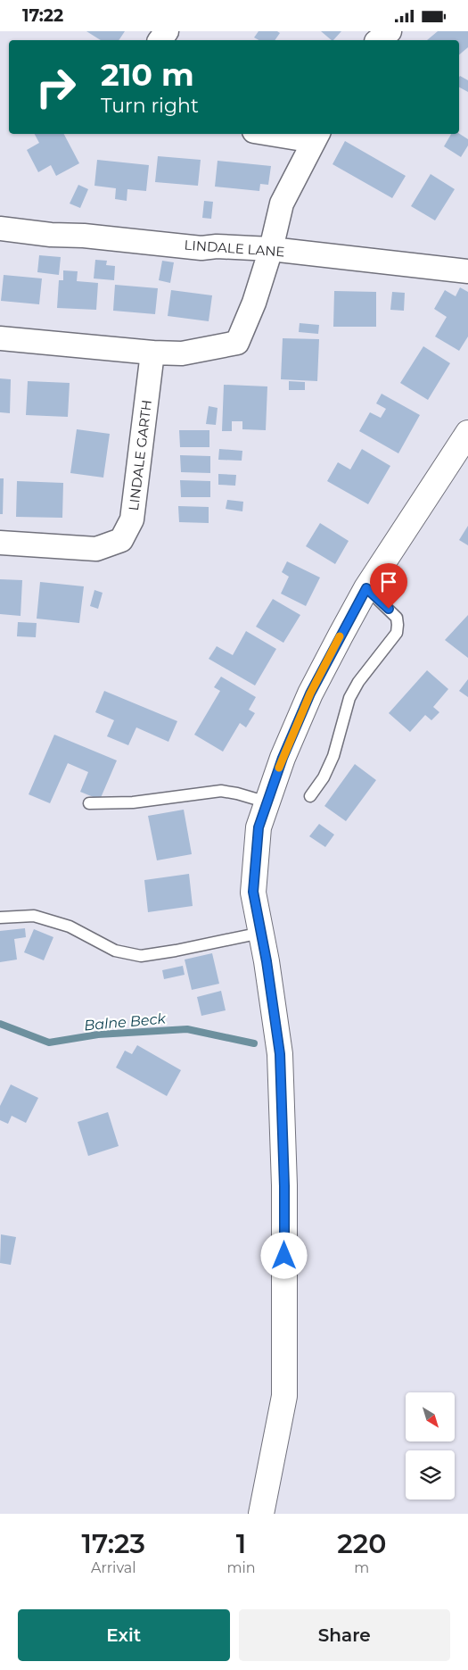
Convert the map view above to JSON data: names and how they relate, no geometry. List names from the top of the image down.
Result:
{
  "streets": {
    "street": ["LINDALE LANE", "LINDALE GARTH"]
  },
  "water": ["Balne Beck"],
  "north": "bottom right",
  "page": {
    "status": "17:22",
    "turn": ["210 m", "Turn right"],
    "eta": [
      "17:23",
      "Arrival",
      "1",
      "min",
      "220",
      "m"
    ],
    "buttons": ["Exit", "Share"]
  }
}
